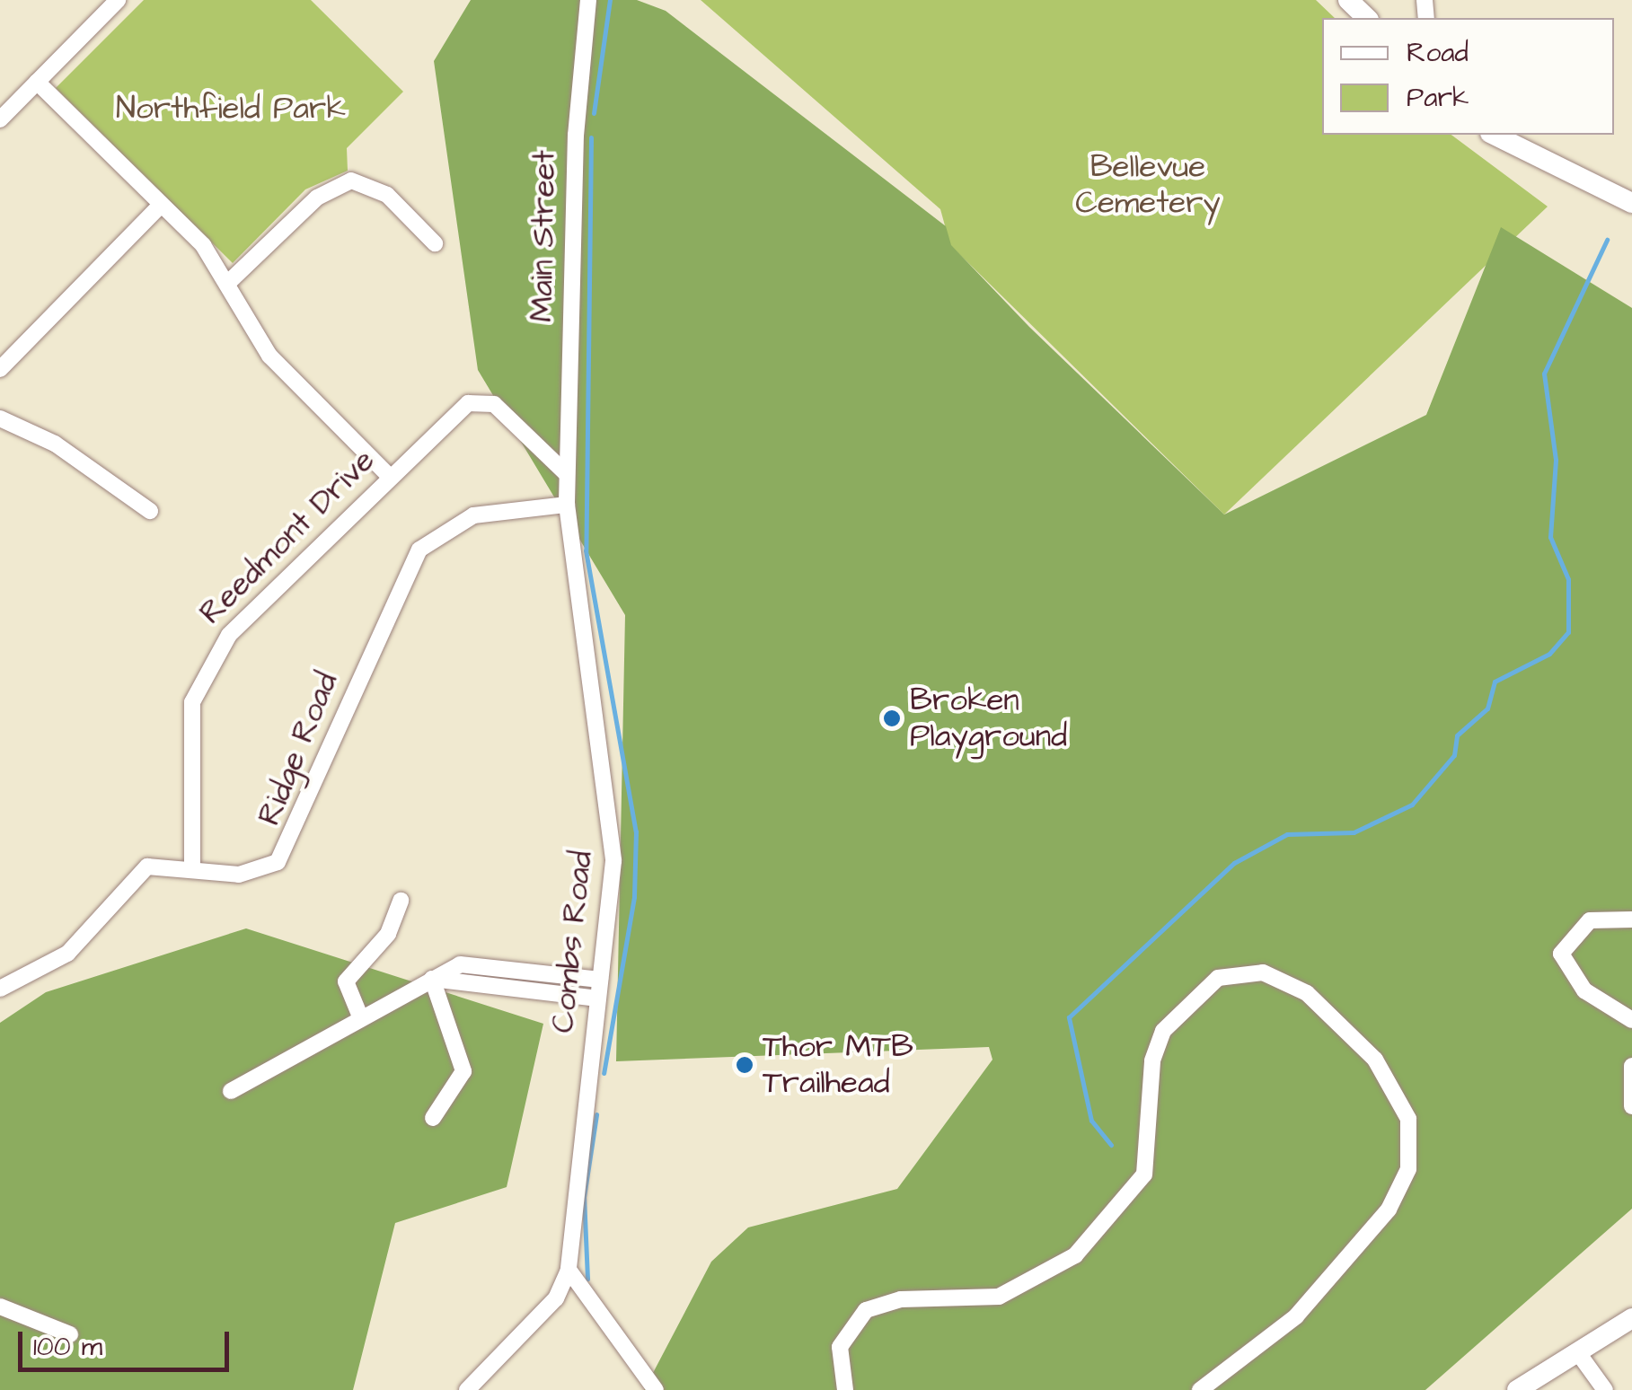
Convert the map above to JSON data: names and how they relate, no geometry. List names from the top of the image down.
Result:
{
  "streets": {
    "street": [
      "Main Street",
      "Reedmont Drive",
      "Ridge Road",
      "Combs Road"
    ]
  },
  "crossings": [
    ["Main Street", "Reedmont Drive"],
    ["Main Street", "Combs Road"],
    ["Reedmont Drive", "Ridge Road"],
    ["Reedmont Drive", "Combs Road"],
    ["Ridge Road", "Combs Road"]
  ],
  "parks": ["Northfield Park", "Bellevue Cemetery"],
  "places": ["Broken Playground", "Thor MTB Trailhead"],
  "legend": ["Road", "Park"],
  "scale_bar": "100 m"
}
